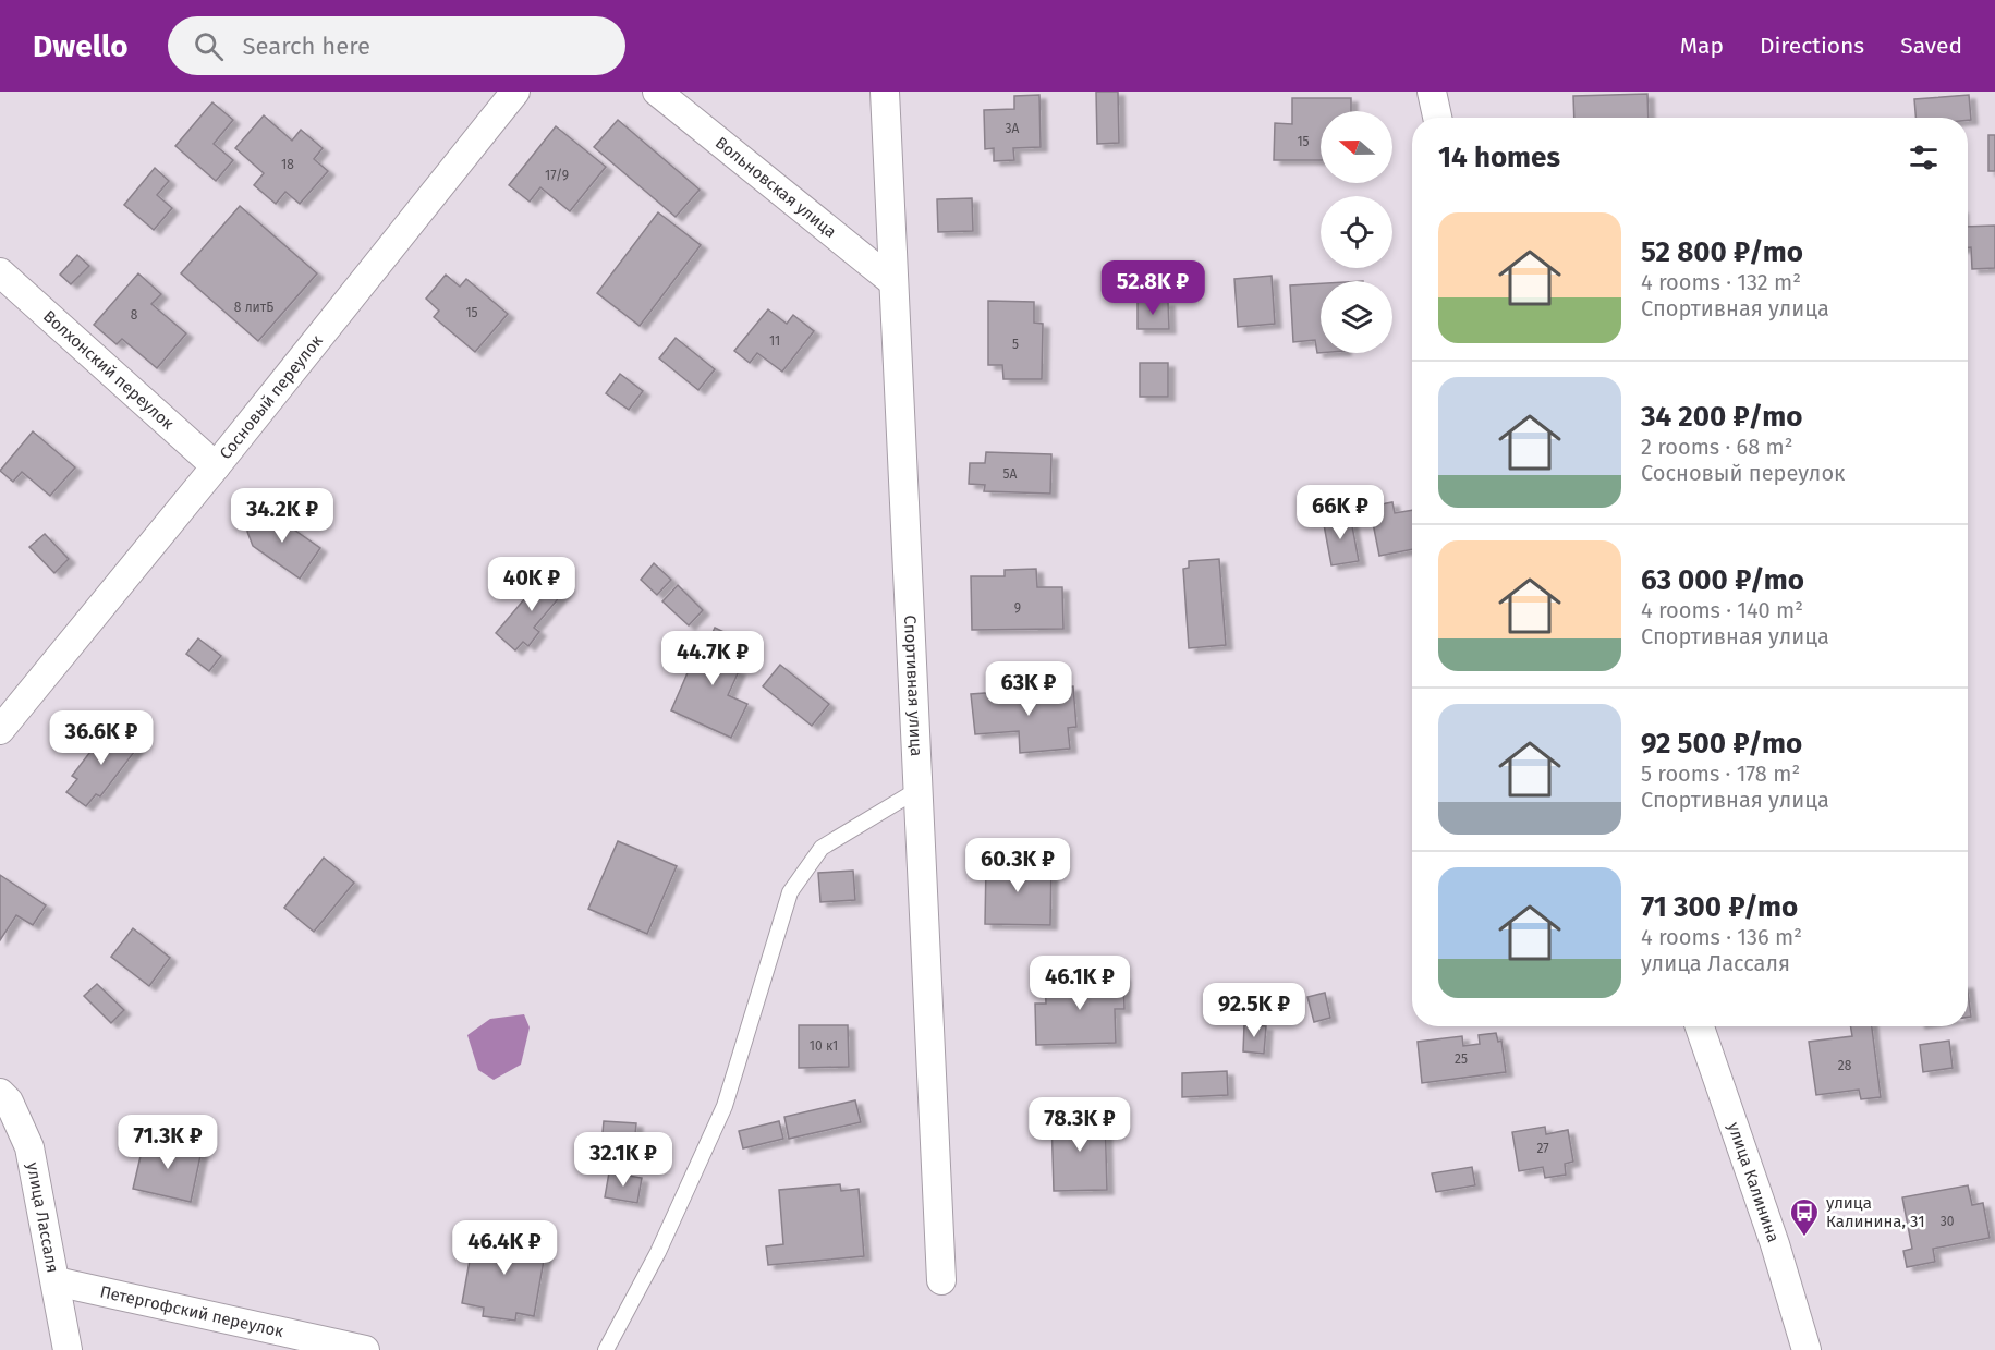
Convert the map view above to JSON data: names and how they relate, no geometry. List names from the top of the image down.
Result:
{
  "streets": {
    "street": [
      "Вольновская улица",
      "Волхонский переулок",
      "Сосновый переулок",
      "Спортивная улица",
      "улица Калинина",
      "улица Лассаля",
      "Петергофский переулок"
    ]
  },
  "crossings": [
    ["Вольновская улица", "Спортивная улица"],
    ["Волхонский переулок", "Сосновый переулок"],
    ["улица Лассаля", "Петергофский переулок"]
  ],
  "places": {
    "bus stop": ["улица Калинина, 31"]
  },
  "house_numbers": [
    "3А",
    "15",
    "18",
    "17/9",
    "8 литБ",
    "15",
    "8",
    "11",
    "5",
    "5А",
    "9",
    "10 к1",
    "25",
    "28",
    "27",
    "30"
  ],
  "north": "left",
  "page": {
    "header": "Dwello",
    "search": "Search here",
    "nav": ["Map", "Directions", "Saved"],
    "heading": "14 homes",
    "list": [
      {
        "name": "52 800 ₽/mo",
        "note": "4 rooms · 132 m² · Спортивная улица"
      },
      {
        "name": "34 200 ₽/mo",
        "note": "2 rooms · 68 m² · Сосновый переулок"
      },
      {
        "name": "63 000 ₽/mo",
        "note": "4 rooms · 140 m² · Спортивная улица"
      },
      {
        "name": "92 500 ₽/mo",
        "note": "5 rooms · 178 m² · Спортивная улица"
      },
      {
        "name": "71 300 ₽/mo",
        "note": "4 rooms · 136 m² · улица Лассаля"
      }
    ],
    "price": [
      "52.8K ₽",
      "66K ₽",
      "34.2K ₽",
      "40K ₽",
      "44.7K ₽",
      "63K ₽",
      "36.6K ₽",
      "60.3K ₽",
      "46.1K ₽",
      "92.5K ₽",
      "78.3K ₽",
      "71.3K ₽",
      "32.1K ₽",
      "46.4K ₽"
    ]
  }
}
